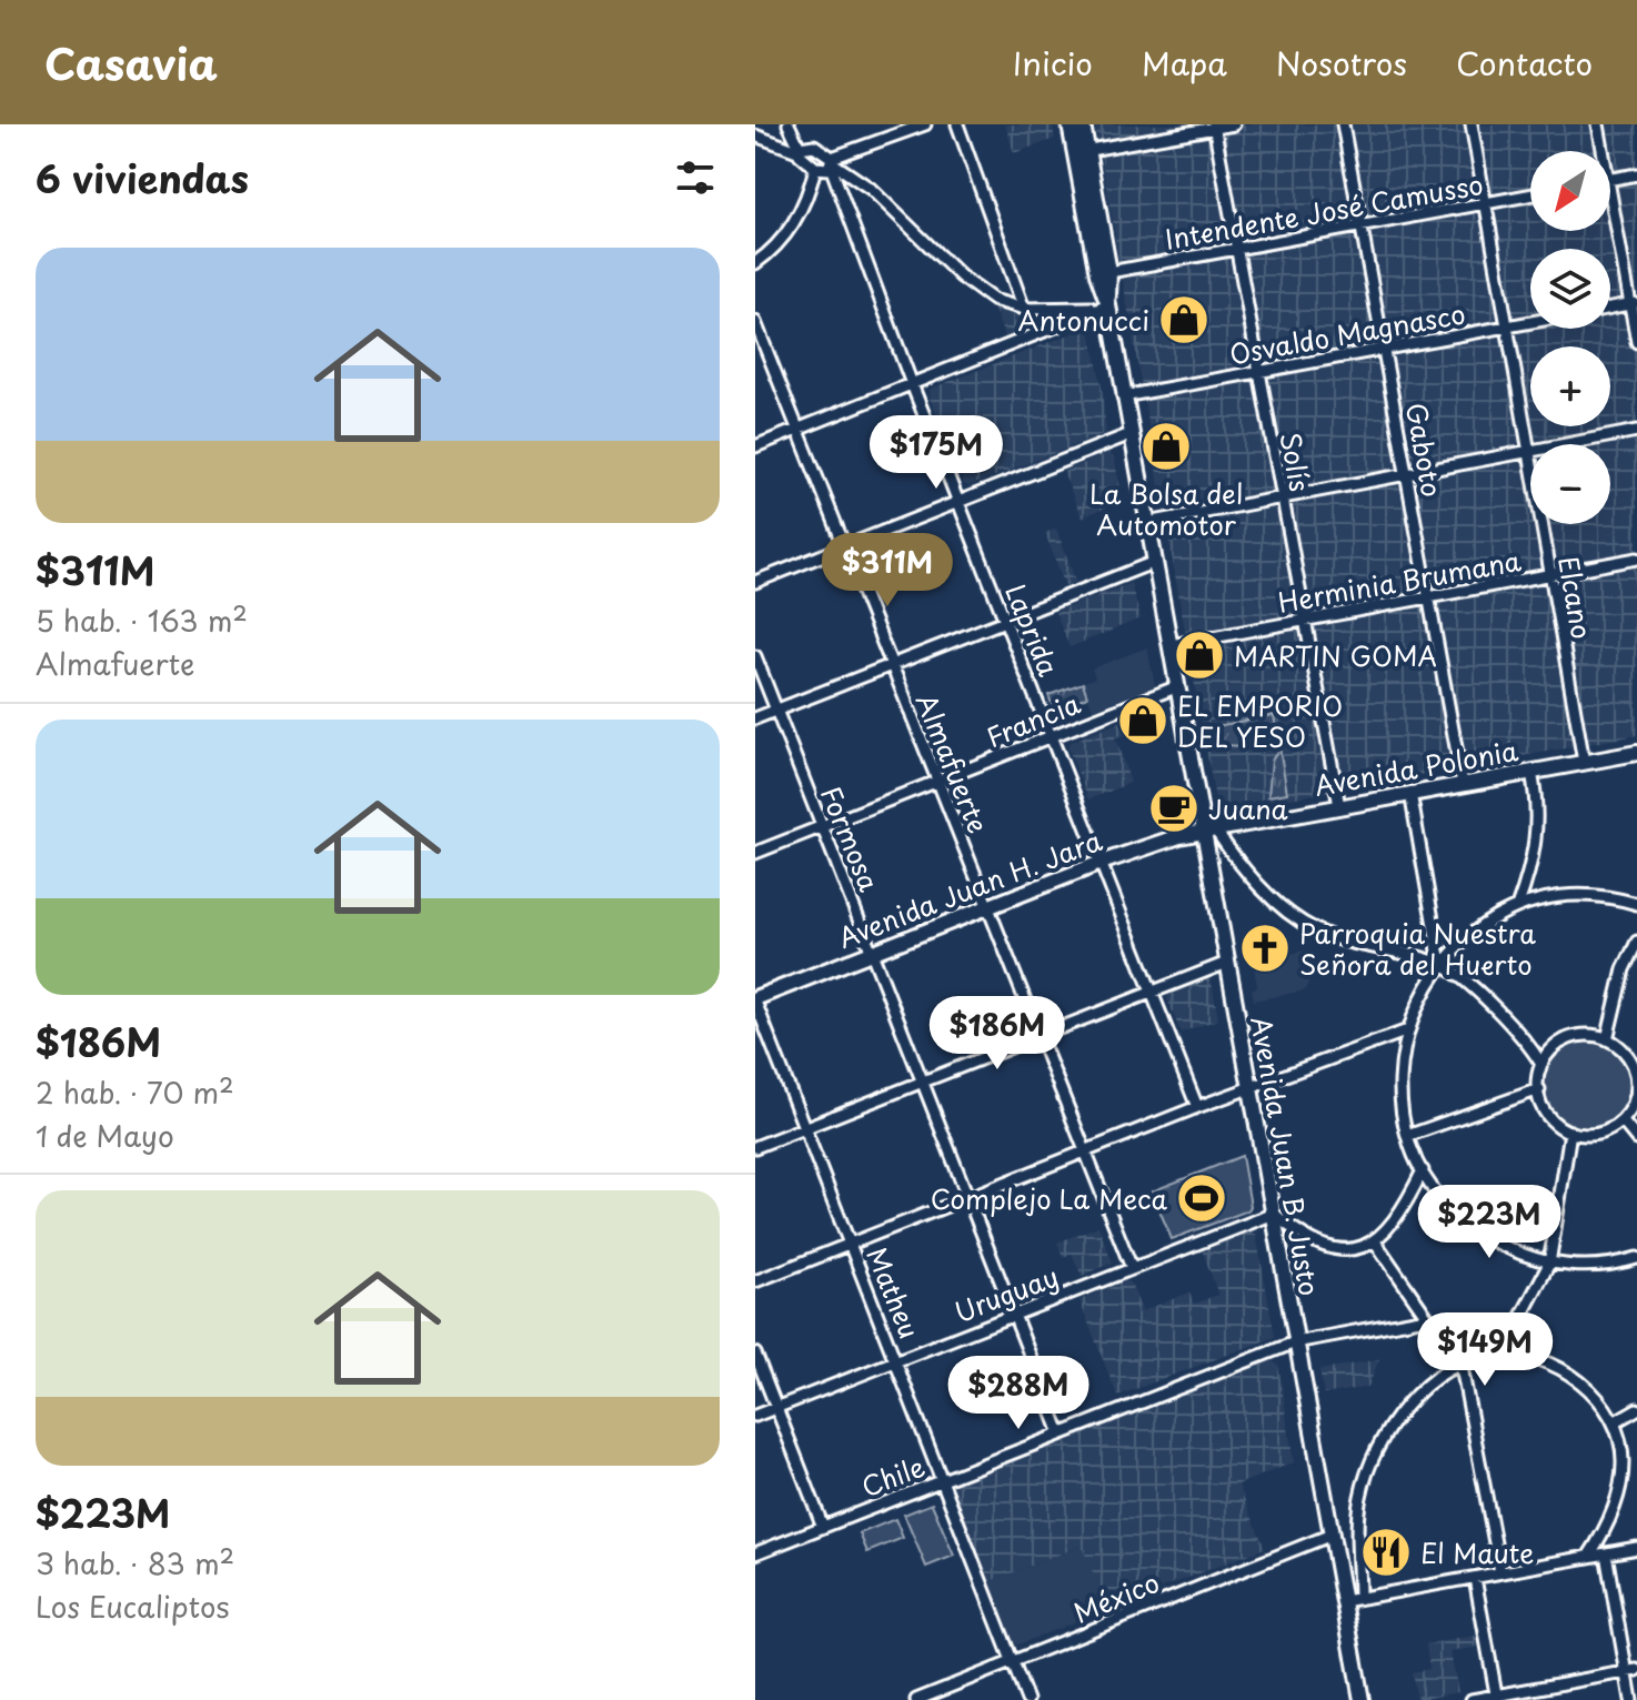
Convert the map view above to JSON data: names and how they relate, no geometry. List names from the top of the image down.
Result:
{
  "streets": {
    "main road": ["Avenida Polonia", "Avenida Juan H. Jara", "Avenida Juan B. Justo"],
    "street": [
      "Intendente José Camusso",
      "Osvaldo Magnasco",
      "Gaboto",
      "Solís",
      "Herminia Brumana",
      "Elcano",
      "Laprida",
      "Francia",
      "Almafuerte",
      "Formosa",
      "Matheu",
      "Uruguay",
      "Chile",
      "México"
    ]
  },
  "crossings": [
    ["Intendente José Camusso", "Gaboto"],
    ["Intendente José Camusso", "Solís"],
    ["Intendente José Camusso", "Elcano"],
    ["Intendente José Camusso", "Avenida Juan B. Justo"],
    ["Osvaldo Magnasco", "Gaboto"],
    ["Osvaldo Magnasco", "Solís"],
    ["Osvaldo Magnasco", "Elcano"],
    ["Osvaldo Magnasco", "Avenida Juan B. Justo"],
    ["Gaboto", "Herminia Brumana"],
    ["Gaboto", "Avenida Polonia"],
    ["Solís", "Herminia Brumana"],
    ["Solís", "Avenida Polonia"],
    ["Herminia Brumana", "Elcano"],
    ["Herminia Brumana", "Avenida Juan B. Justo"],
    ["Elcano", "Avenida Polonia"],
    ["Laprida", "Francia"],
    ["Laprida", "Avenida Juan H. Jara"],
    ["Francia", "Almafuerte"],
    ["Francia", "Formosa"],
    ["Francia", "Avenida Juan B. Justo"],
    ["Almafuerte", "Avenida Juan H. Jara"],
    ["Almafuerte", "Uruguay"],
    ["Avenida Polonia", "Avenida Juan H. Jara"],
    ["Avenida Polonia", "Avenida Juan B. Justo"],
    ["Formosa", "Avenida Juan H. Jara"],
    ["Formosa", "Uruguay"],
    ["Formosa", "Chile"],
    ["Avenida Juan H. Jara", "Avenida Juan B. Justo"],
    ["Avenida Juan H. Jara", "Matheu"],
    ["Avenida Juan B. Justo", "Uruguay"],
    ["Avenida Juan B. Justo", "Chile"],
    ["Avenida Juan B. Justo", "México"],
    ["Matheu", "Uruguay"],
    ["Matheu", "Chile"],
    ["Matheu", "México"]
  ],
  "places": {
    "shop": [
      "Antonucci",
      "La Bolsa del Automotor",
      "MARTIN GOMA",
      "EL EMPORIO DEL YESO"
    ],
    "cafe": ["Juana"],
    "church": ["Parroquia Nuestra Señora del Huerto"],
    "sports": ["Complejo La Meca"],
    "restaurant": ["El Maute"]
  },
  "north": "bottom left",
  "page": {
    "header": "Casavia",
    "nav": [
      "Inicio",
      "Mapa",
      "Nosotros",
      "Contacto"
    ],
    "heading": "6 viviendas",
    "map_buttons": ["+", "−"],
    "list": [
      {
        "name": "$311M",
        "note": "5 hab. · 163 m² · Almafuerte"
      },
      {
        "name": "$186M",
        "note": "2 hab. · 70 m² · 1 de Mayo"
      },
      {
        "name": "$223M",
        "note": "3 hab. · 83 m² · Los Eucaliptos"
      }
    ],
    "price": [
      "$175M",
      "$311M",
      "$186M",
      "$223M",
      "$149M",
      "$288M"
    ]
  }
}
